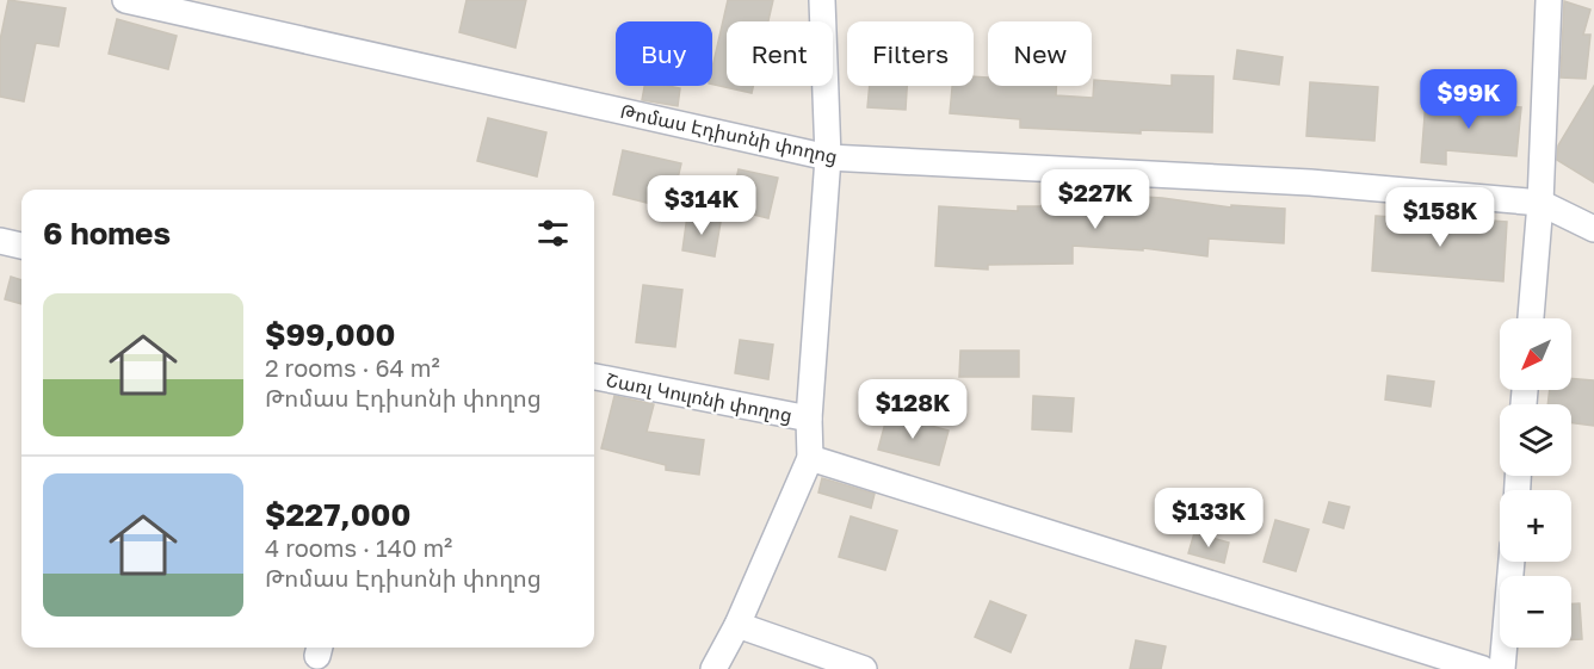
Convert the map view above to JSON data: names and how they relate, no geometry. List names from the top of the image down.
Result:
{
  "streets": {
    "street": ["Թոմաս Էդիսոնի փողոց", "Շառլ Կուլոնի փողոց"]
  },
  "north": "bottom left",
  "page": {
    "chip": [
      "Buy",
      "Rent",
      "Filters",
      "New"
    ],
    "price": [
      "$99K",
      "$227K",
      "$314K",
      "$158K",
      "$128K",
      "$133K"
    ],
    "heading": "6 homes",
    "list": [
      {
        "name": "$99,000",
        "note": "2 rooms · 64 m² · Թոմաս Էդիսոնի փողոց"
      },
      {
        "name": "$227,000",
        "note": "4 rooms · 140 m² · Թոմաս Էդիսոնի փողոց"
      }
    ],
    "map_buttons": ["+", "−"]
  }
}
